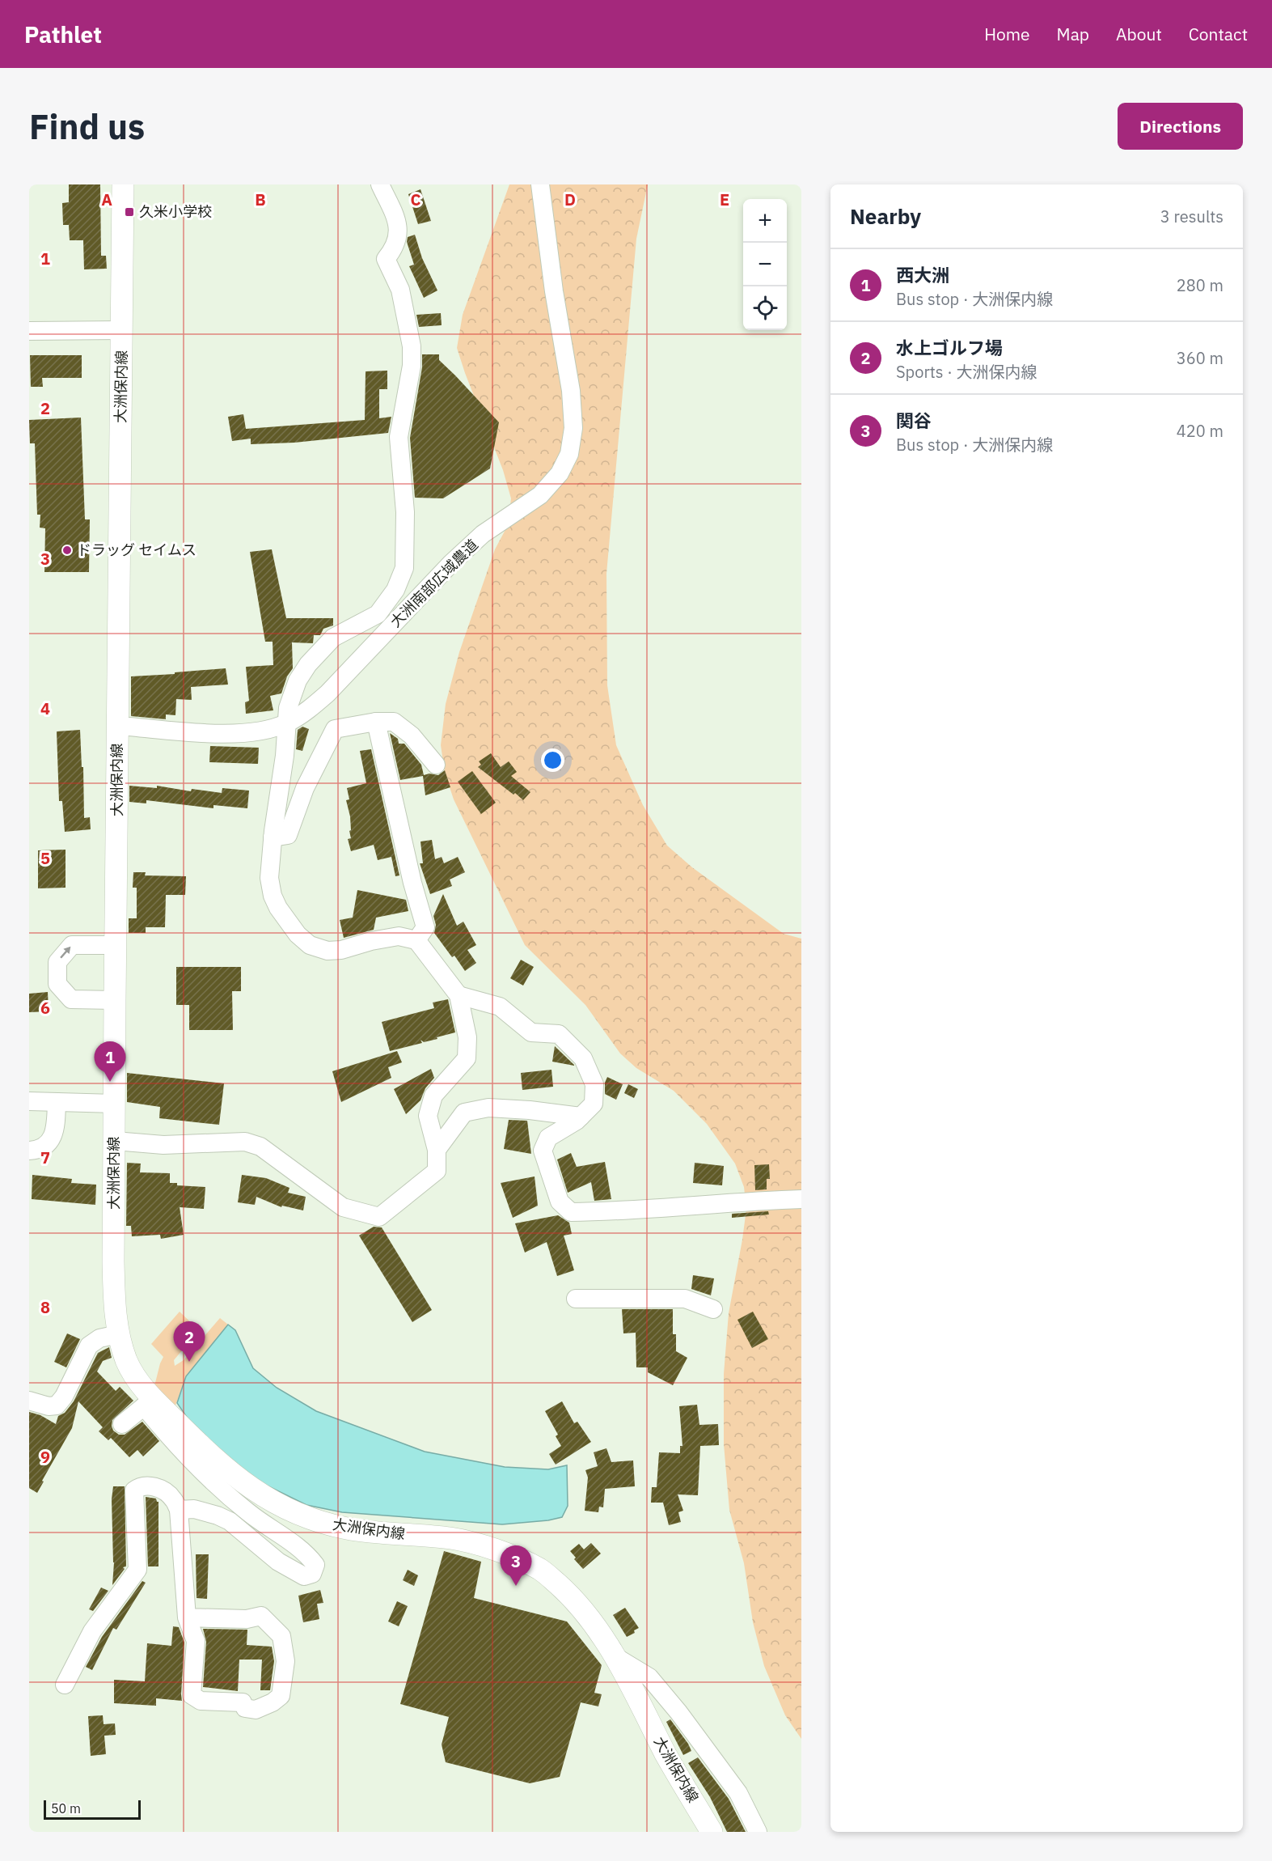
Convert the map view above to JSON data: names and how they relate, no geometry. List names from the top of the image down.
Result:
{
  "streets": {
    "main road": ["大洲保内線"],
    "street": ["大洲南部広域農道"]
  },
  "crossings": [
    ["大洲保内線", "大洲南部広域農道"]
  ],
  "places": {
    "transit": ["久米小学校"],
    "other": ["ドラッグ セイムス"]
  },
  "scale_bar": "50 m",
  "page": {
    "header": "Pathlet",
    "nav": [
      "Home",
      "Map",
      "About",
      "Contact"
    ],
    "buttons": "Directions",
    "title": "Find us",
    "heading": ["Nearby", "3 results"],
    "map_buttons": ["+", "−"],
    "list": [
      {
        "mark": "1",
        "name": "西大洲",
        "note": "Bus stop · 大洲保内線",
        "value": "280 m"
      },
      {
        "mark": "2",
        "name": "水上ゴルフ場",
        "note": "Sports · 大洲保内線",
        "value": "360 m"
      },
      {
        "mark": "3",
        "name": "関谷",
        "note": "Bus stop · 大洲保内線",
        "value": "420 m"
      }
    ],
    "pins": ["1", "2", "3"],
    "scale": "50 m"
  },
  "grid": {
    "columns": [
      "A",
      "B",
      "C",
      "D",
      "E"
    ],
    "rows": [
      "1",
      "2",
      "3",
      "4",
      "5",
      "6",
      "7",
      "8",
      "9"
    ]
  }
}
